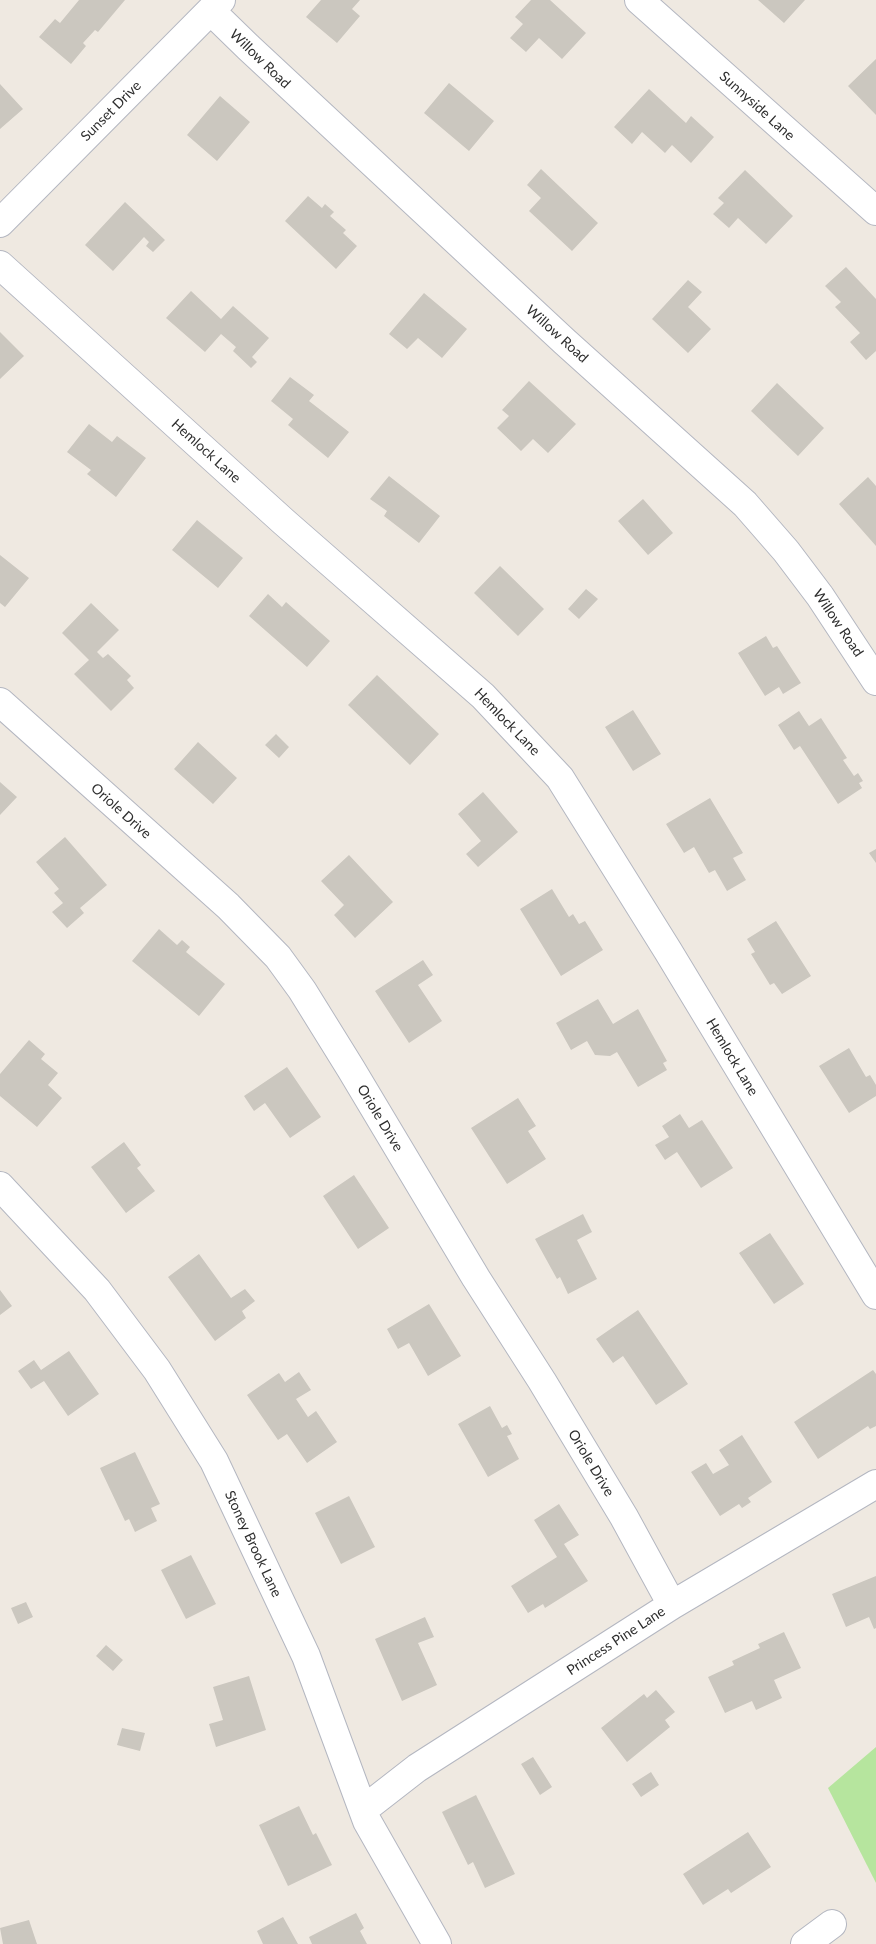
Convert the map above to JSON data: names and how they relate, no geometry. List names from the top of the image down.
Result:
{
  "streets": {
    "street": [
      "Willow Road",
      "Sunnyside Lane",
      "Sunset Drive",
      "Hemlock Lane",
      "Oriole Drive",
      "Stoney Brook Lane",
      "Princess Pine Lane"
    ]
  },
  "crossings": [
    ["Willow Road", "Sunset Drive"],
    ["Oriole Drive", "Princess Pine Lane"],
    ["Stoney Brook Lane", "Princess Pine Lane"]
  ]
}
